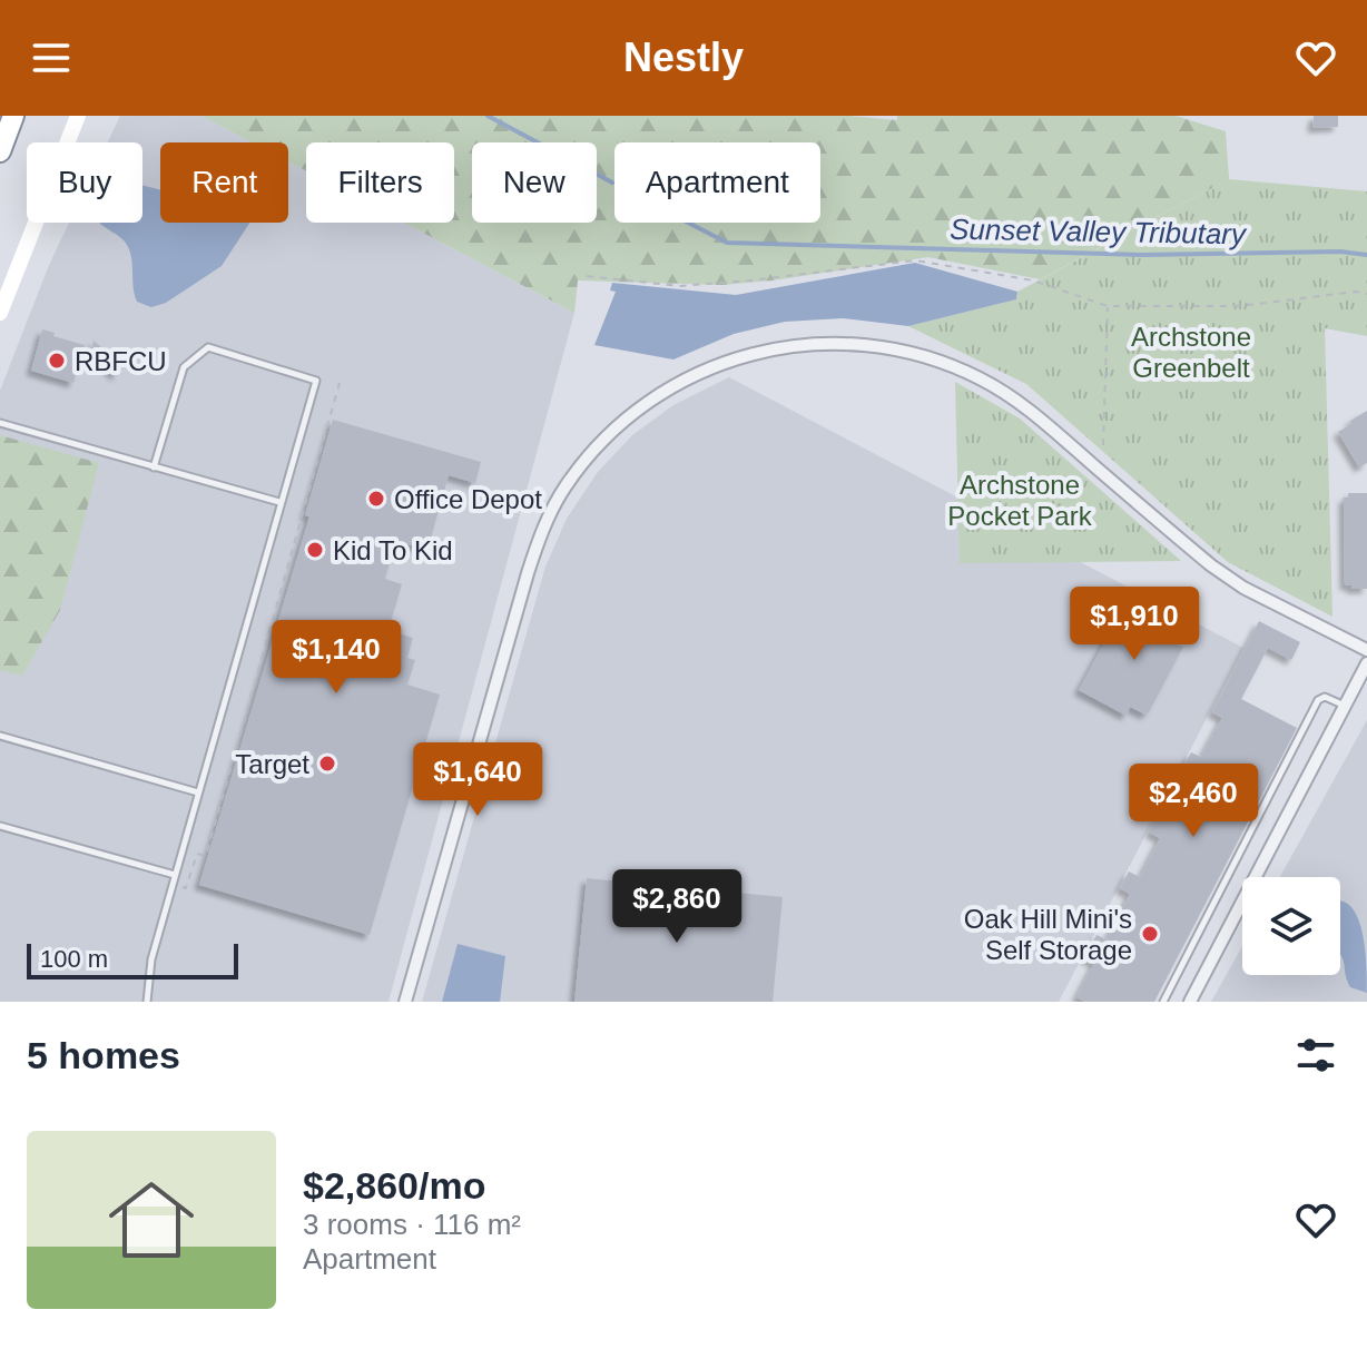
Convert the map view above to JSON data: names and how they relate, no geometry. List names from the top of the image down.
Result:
{
  "water": ["Sunset Valley Tributary"],
  "parks": ["Archstone Greenbelt", "Archstone Pocket Park"],
  "places": [
    "RBFCU",
    "Office Depot",
    "Kid To Kid",
    "Target",
    "Oak Hill Mini's Self Storage"
  ],
  "scale_bar": "100 m",
  "page": {
    "header": "Nestly",
    "chip": [
      "Buy",
      "Rent",
      "Filters",
      "New",
      "Apartment"
    ],
    "price": [
      "$1,910",
      "$1,140",
      "$1,640",
      "$2,460",
      "$2,860"
    ],
    "scale": "100 m",
    "heading": "5 homes",
    "list": [
      {
        "name": "$2,860/mo",
        "note": "3 rooms · 116 m² · Apartment"
      }
    ]
  }
}
